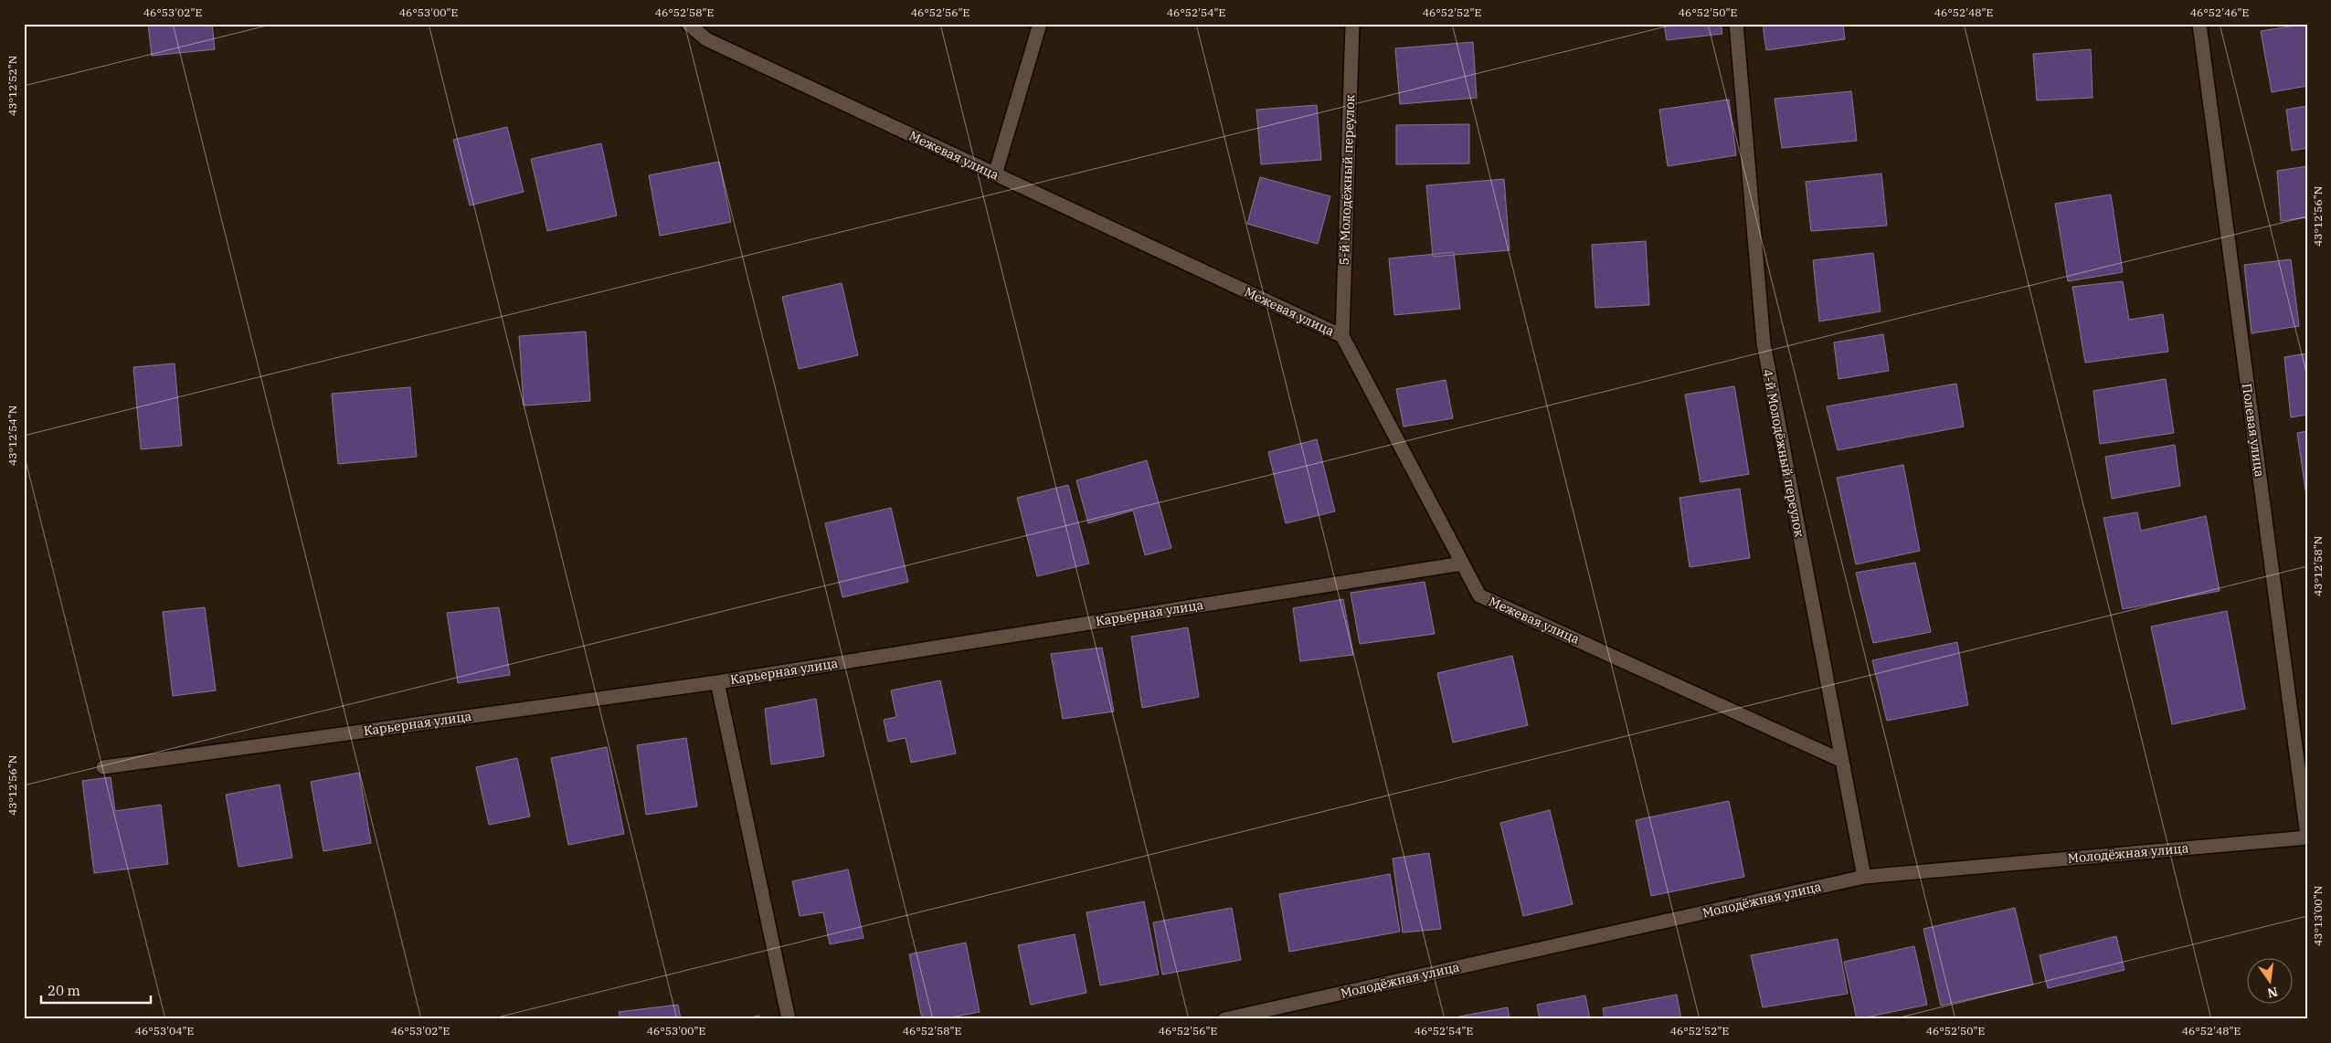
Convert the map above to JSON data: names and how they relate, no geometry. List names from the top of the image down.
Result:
{
  "streets": {
    "street": [
      "Межевая улица",
      "5-й Молодёжный переулок",
      "Полевая улица",
      "4-й Молодёжный переулок",
      "Карьерная улица",
      "Молодёжная улица"
    ]
  },
  "crossings": [
    ["Межевая улица", "5-й Молодёжный переулок"],
    ["Межевая улица", "4-й Молодёжный переулок"],
    ["Межевая улица", "Карьерная улица"],
    ["Полевая улица", "Молодёжная улица"],
    ["4-й Молодёжный переулок", "Молодёжная улица"]
  ],
  "scale_bar": "20 m",
  "north": "bottom",
  "coordinates": [
    "46°53'02\"E",
    "46°53'00\"E",
    "46°52'58\"E",
    "46°52'56\"E",
    "46°52'54\"E",
    "46°52'52\"E",
    "46°52'50\"E",
    "46°52'48\"E",
    "46°52'46\"E",
    "43°12'52\"N",
    "43°12'56\"N",
    "43°12'54\"N",
    "43°12'58\"N",
    "43°13'00\"N",
    "46°53'04\"E"
  ]
}
